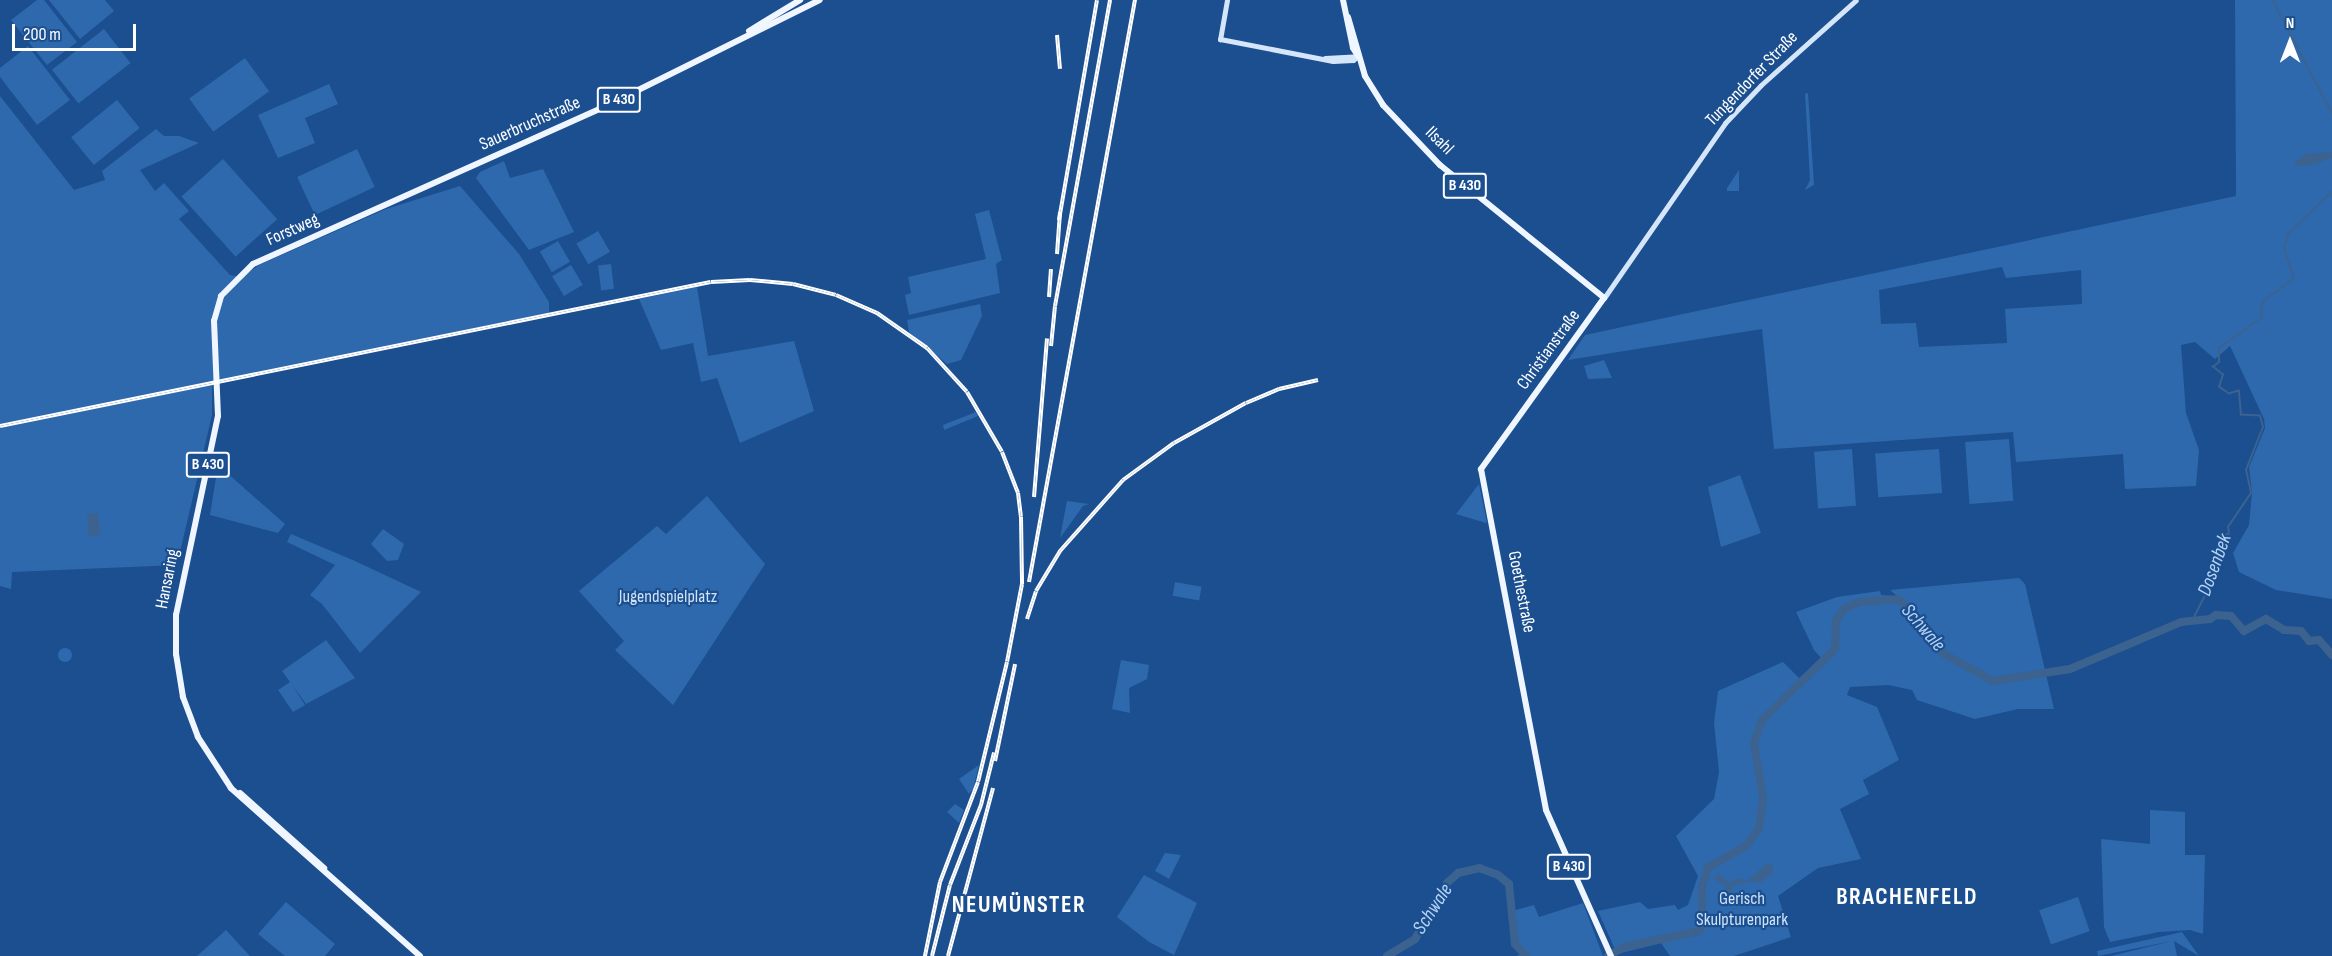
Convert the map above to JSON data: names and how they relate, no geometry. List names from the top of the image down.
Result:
{
  "streets": {
    "main road": [
      "Tungendorfer Straße",
      "B 430",
      "Sauerbruchstraße",
      "Ilsahl",
      "Forstweg",
      "Christianstraße",
      "Hansaring",
      "Goethestraße"
    ]
  },
  "crossings": [
    ["Tungendorfer Straße", "Christianstraße"],
    ["B 430", "Sauerbruchstraße"],
    ["B 430", "Ilsahl"],
    ["Sauerbruchstraße", "Forstweg"],
    ["Ilsahl", "Christianstraße"],
    ["Forstweg", "Hansaring"],
    ["Christianstraße", "Goethestraße"]
  ],
  "districts": ["BRACHENFELD", "NEUMÜNSTER"],
  "water": ["Dosenbek", "Schwale"],
  "parks": ["Jugendspielplatz", "Gerisch Skulpturenpark"],
  "scale_bar": "200 m",
  "north": "top"
}
